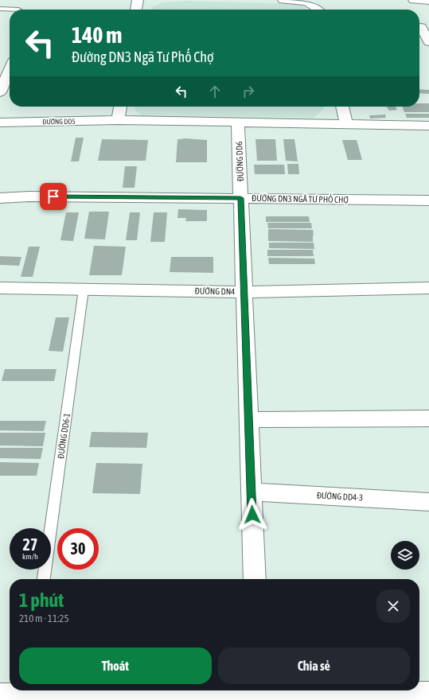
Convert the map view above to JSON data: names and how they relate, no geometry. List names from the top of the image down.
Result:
{
  "streets": {
    "street": [
      "ĐƯỜNG DD5",
      "ĐƯỜNG DD6",
      "ĐƯỜNG DN3 NGÃ TƯ PHỐ CHỢ",
      "ĐƯỜNG DN4",
      "ĐƯỜNG DD4-3"
    ],
    "lane": ["ĐƯỜNG DD6-1"]
  },
  "crossings": [
    ["ĐƯỜNG DD5", "ĐƯỜNG DD6"],
    ["ĐƯỜNG DD6", "ĐƯỜNG DN3 NGÃ TƯ PHỐ CHỢ"],
    ["ĐƯỜNG DD6", "ĐƯỜNG DN4"],
    ["ĐƯỜNG DD6", "ĐƯỜNG DD4-3"],
    ["ĐƯỜNG DN4", "ĐƯỜNG DD6-1"]
  ],
  "page": {
    "turn": ["140 m", "Đường DN3 Ngã Tư Phố Chợ"],
    "speed": "27 km/h",
    "limit": "30",
    "heading": ["1 phút", "210 m · 11:25"],
    "buttons": ["Thoát", "Chia sẻ"]
  }
}
